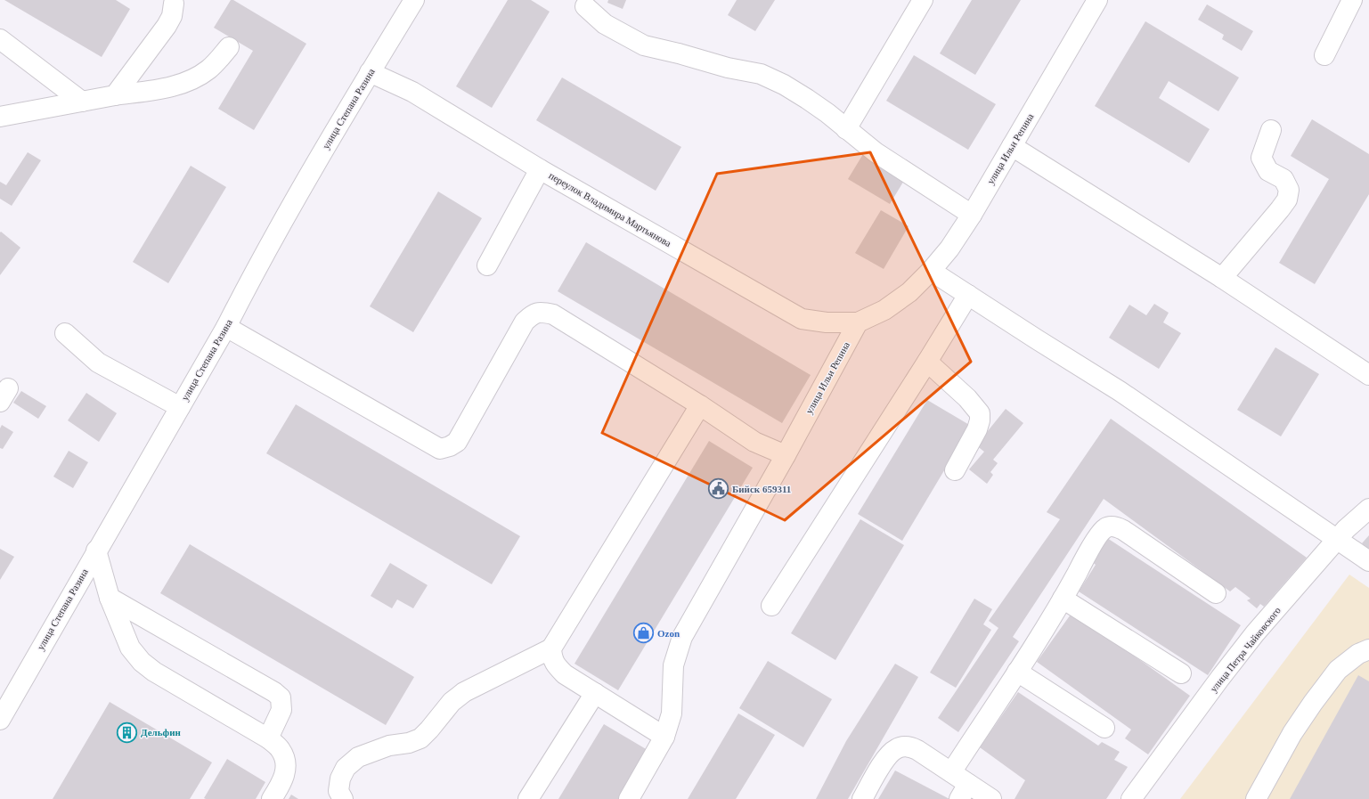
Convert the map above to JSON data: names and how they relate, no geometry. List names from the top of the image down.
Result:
{
  "streets": {
    "street": [
      "улица Степана Разина",
      "улица Ильи Репина",
      "переулок Владимира Мартьянова",
      "улица Петра Чайковского"
    ]
  },
  "crossings": [
    ["улица Степана Разина", "переулок Владимира Мартьянова"],
    ["улица Ильи Репина", "переулок Владимира Мартьянова"]
  ],
  "places": {
    "public building": ["Бийск 659311"],
    "shop": ["Ozon"],
    "building": ["Дельфин"]
  }
}
